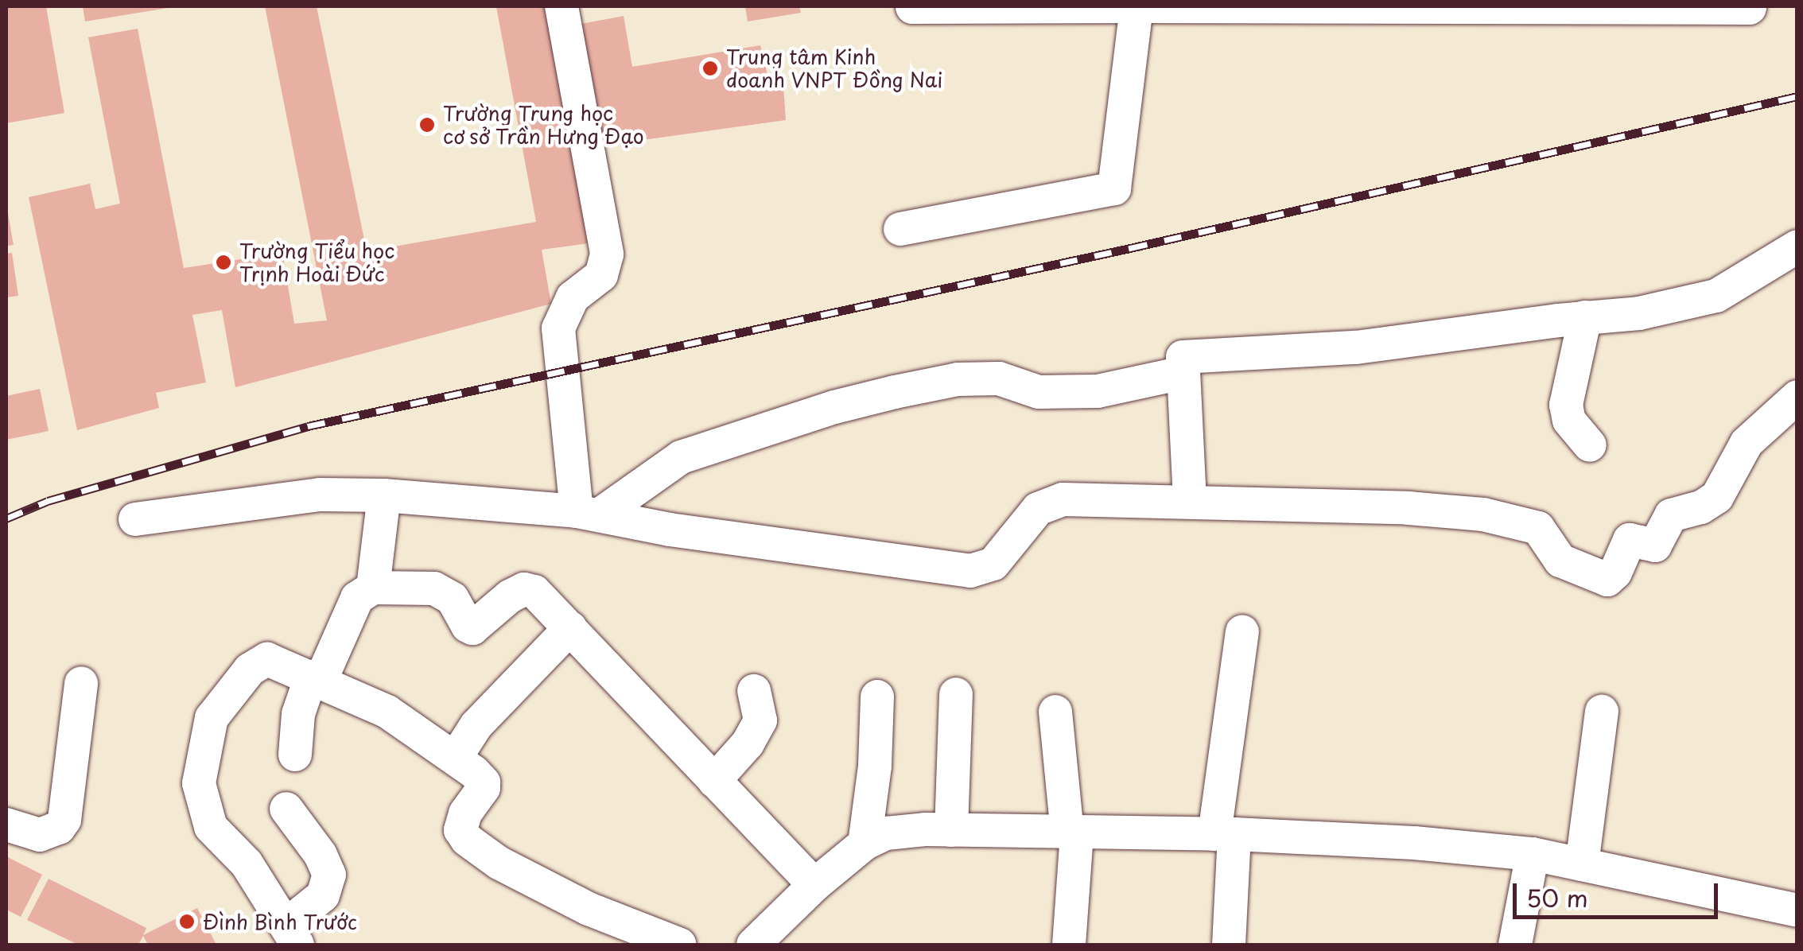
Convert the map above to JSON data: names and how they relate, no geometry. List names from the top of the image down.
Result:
{
  "places": [
    "Trung tâm Kinh doanh VNPT Đồng Nai",
    "Trường Trung học cơ sở Trần Hưng Đạo",
    "Trường Tiểu học Trịnh Hoài Đức",
    "Đình Bình Trước"
  ],
  "scale_bar": "50 m"
}
